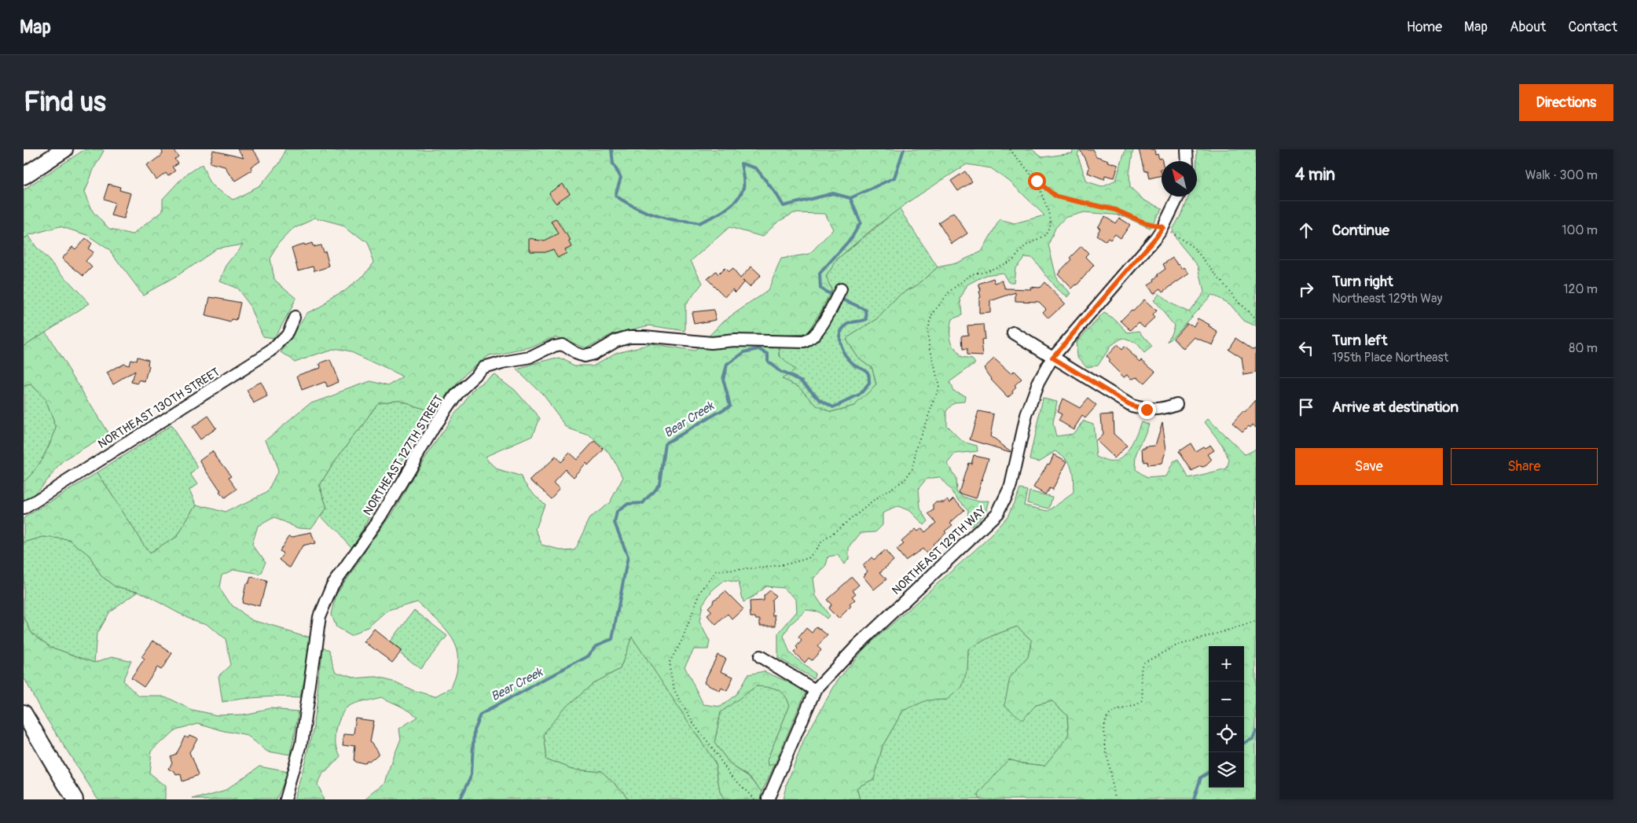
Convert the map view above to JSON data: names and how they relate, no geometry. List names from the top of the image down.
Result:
{
  "streets": {
    "street": ["NORTHEAST 130TH STREET", "NORTHEAST 127TH STREET", "NORTHEAST 129TH WAY"]
  },
  "water": ["Bear Creek"],
  "north": "top left",
  "page": {
    "header": "Map",
    "nav": [
      "Home",
      "Map",
      "About",
      "Contact"
    ],
    "buttons": [
      "Directions",
      ["Save", "Share"]
    ],
    "title": "Find us",
    "heading": ["4 min", "Walk · 300 m"],
    "list": [
      ["Continue", "100 m"],
      ["Turn right", "Northeast 129th Way", "120 m"],
      ["Turn left", "195th Place Northeast", "80 m"],
      "Arrive at destination"
    ],
    "map_buttons": ["+", "−"]
  }
}
